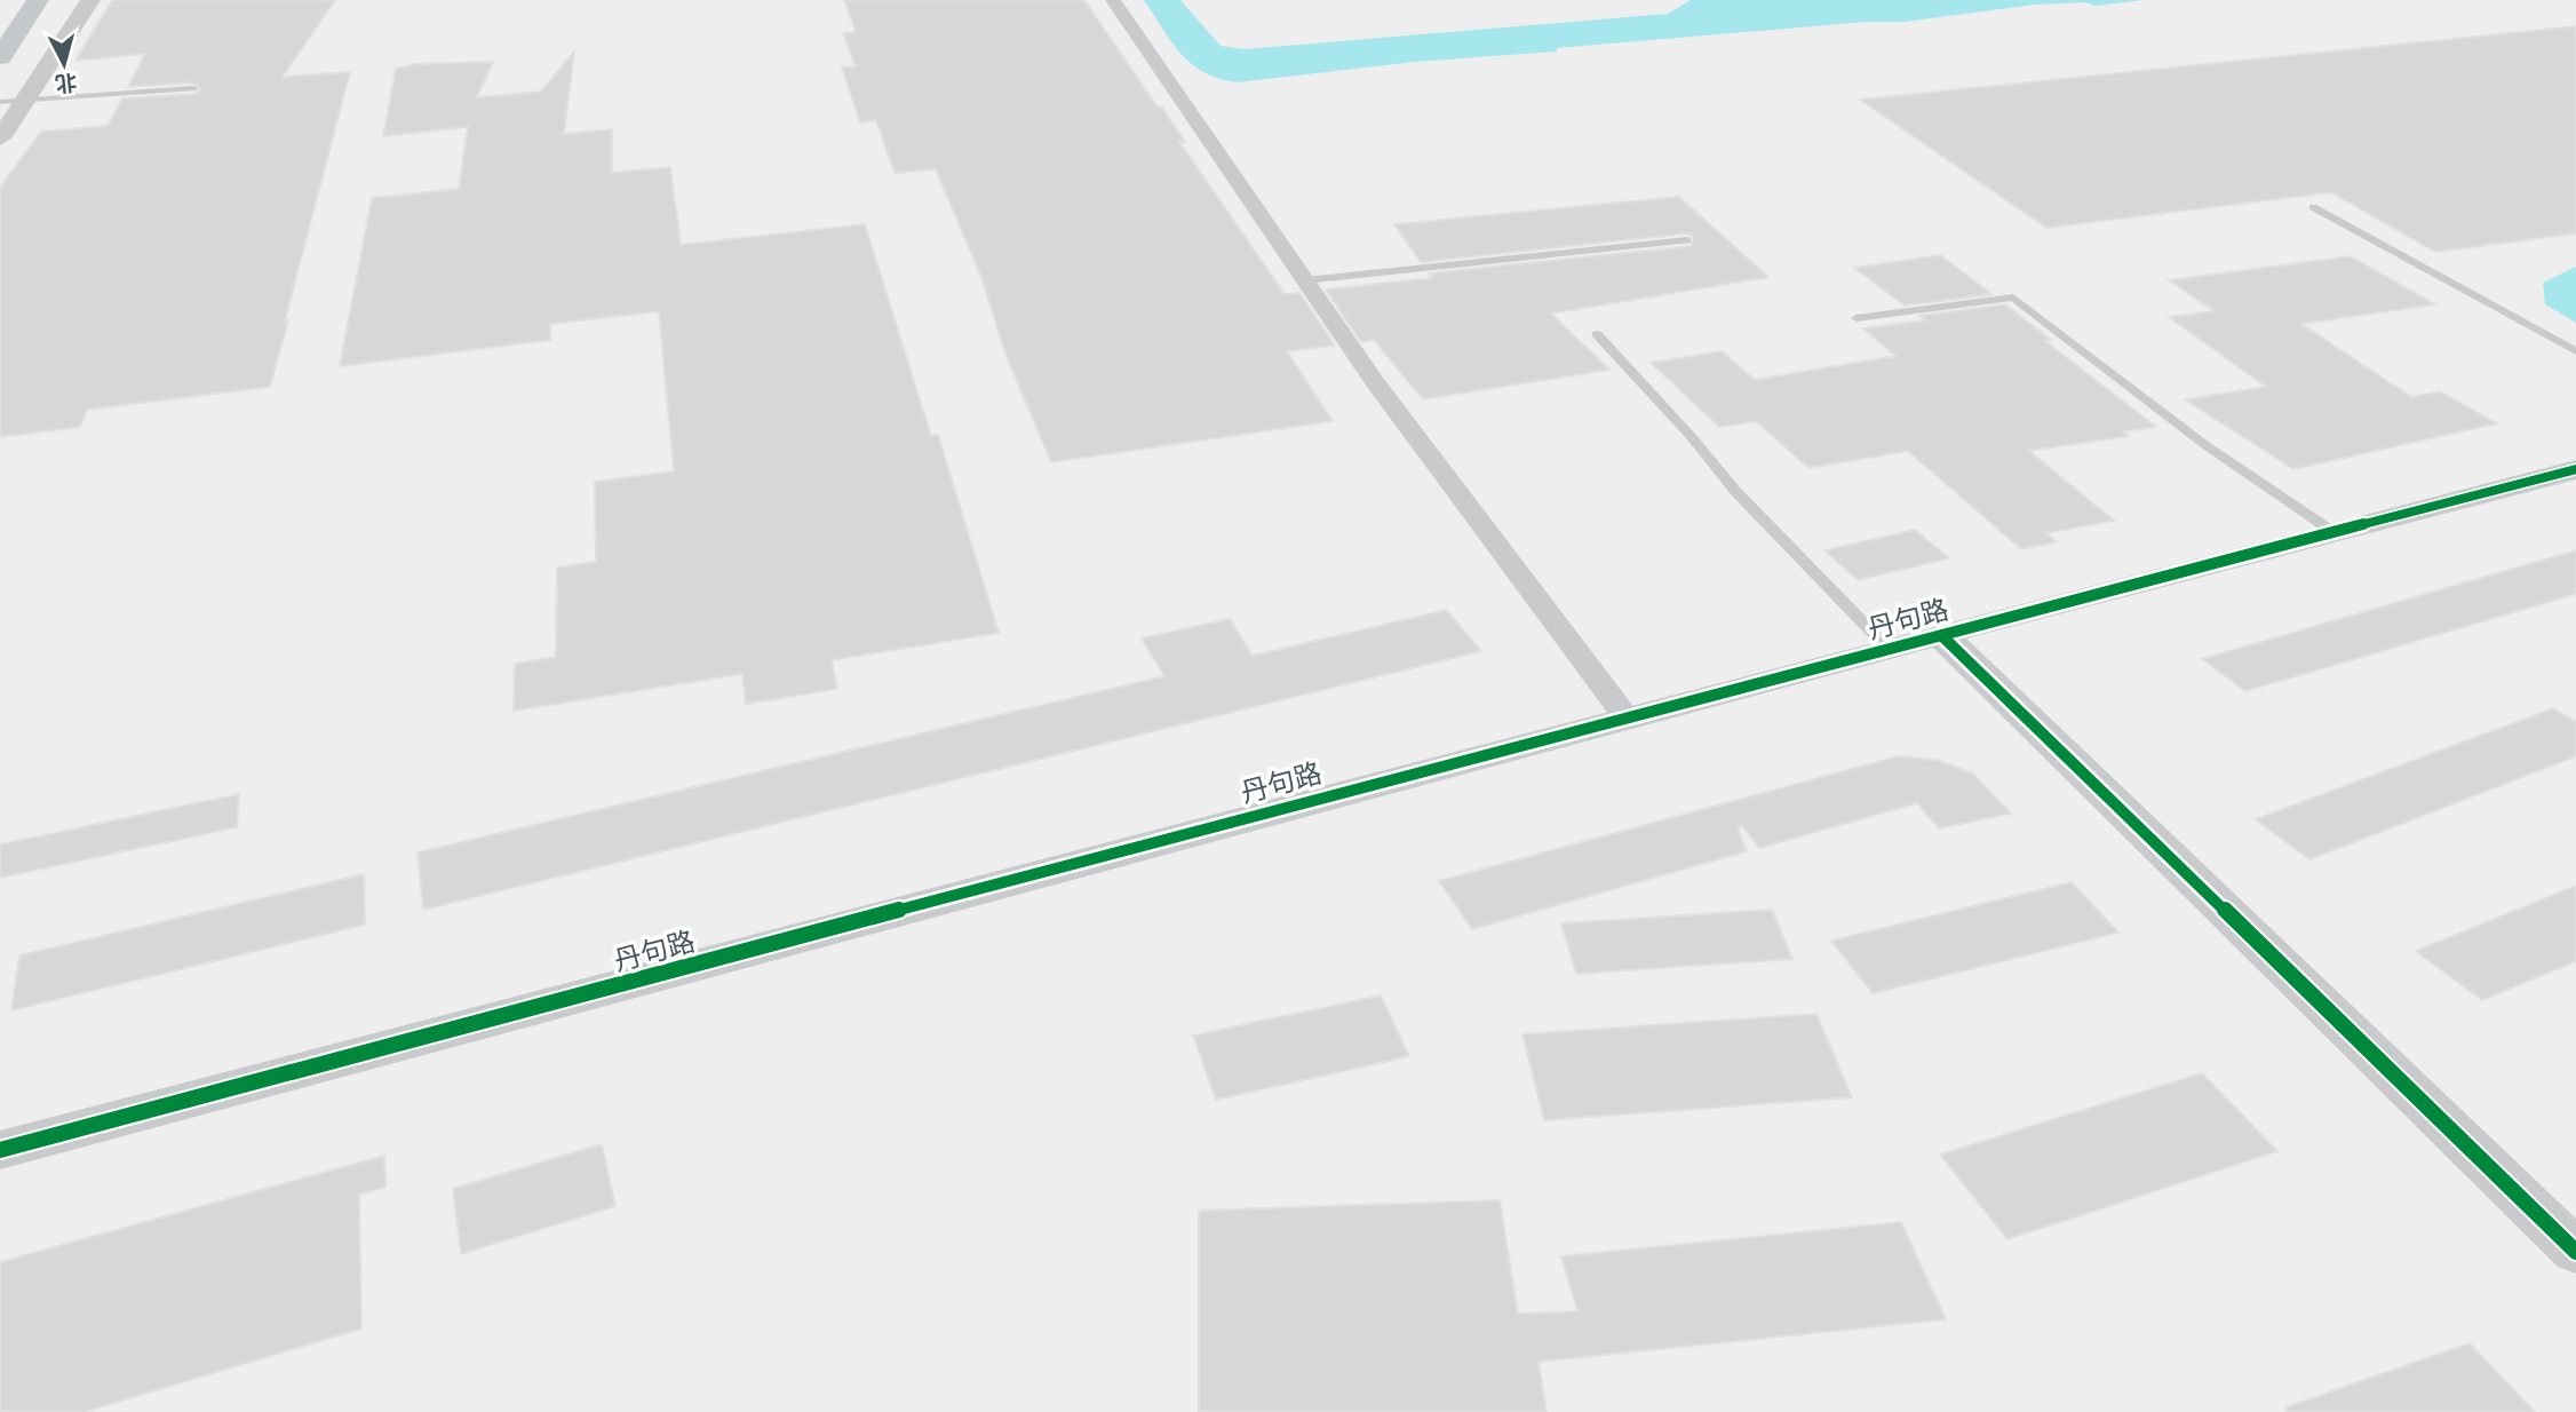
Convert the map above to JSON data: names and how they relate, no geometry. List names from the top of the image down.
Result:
{
  "streets": {
    "street": ["丹句路"]
  },
  "north": "bottom"
}
